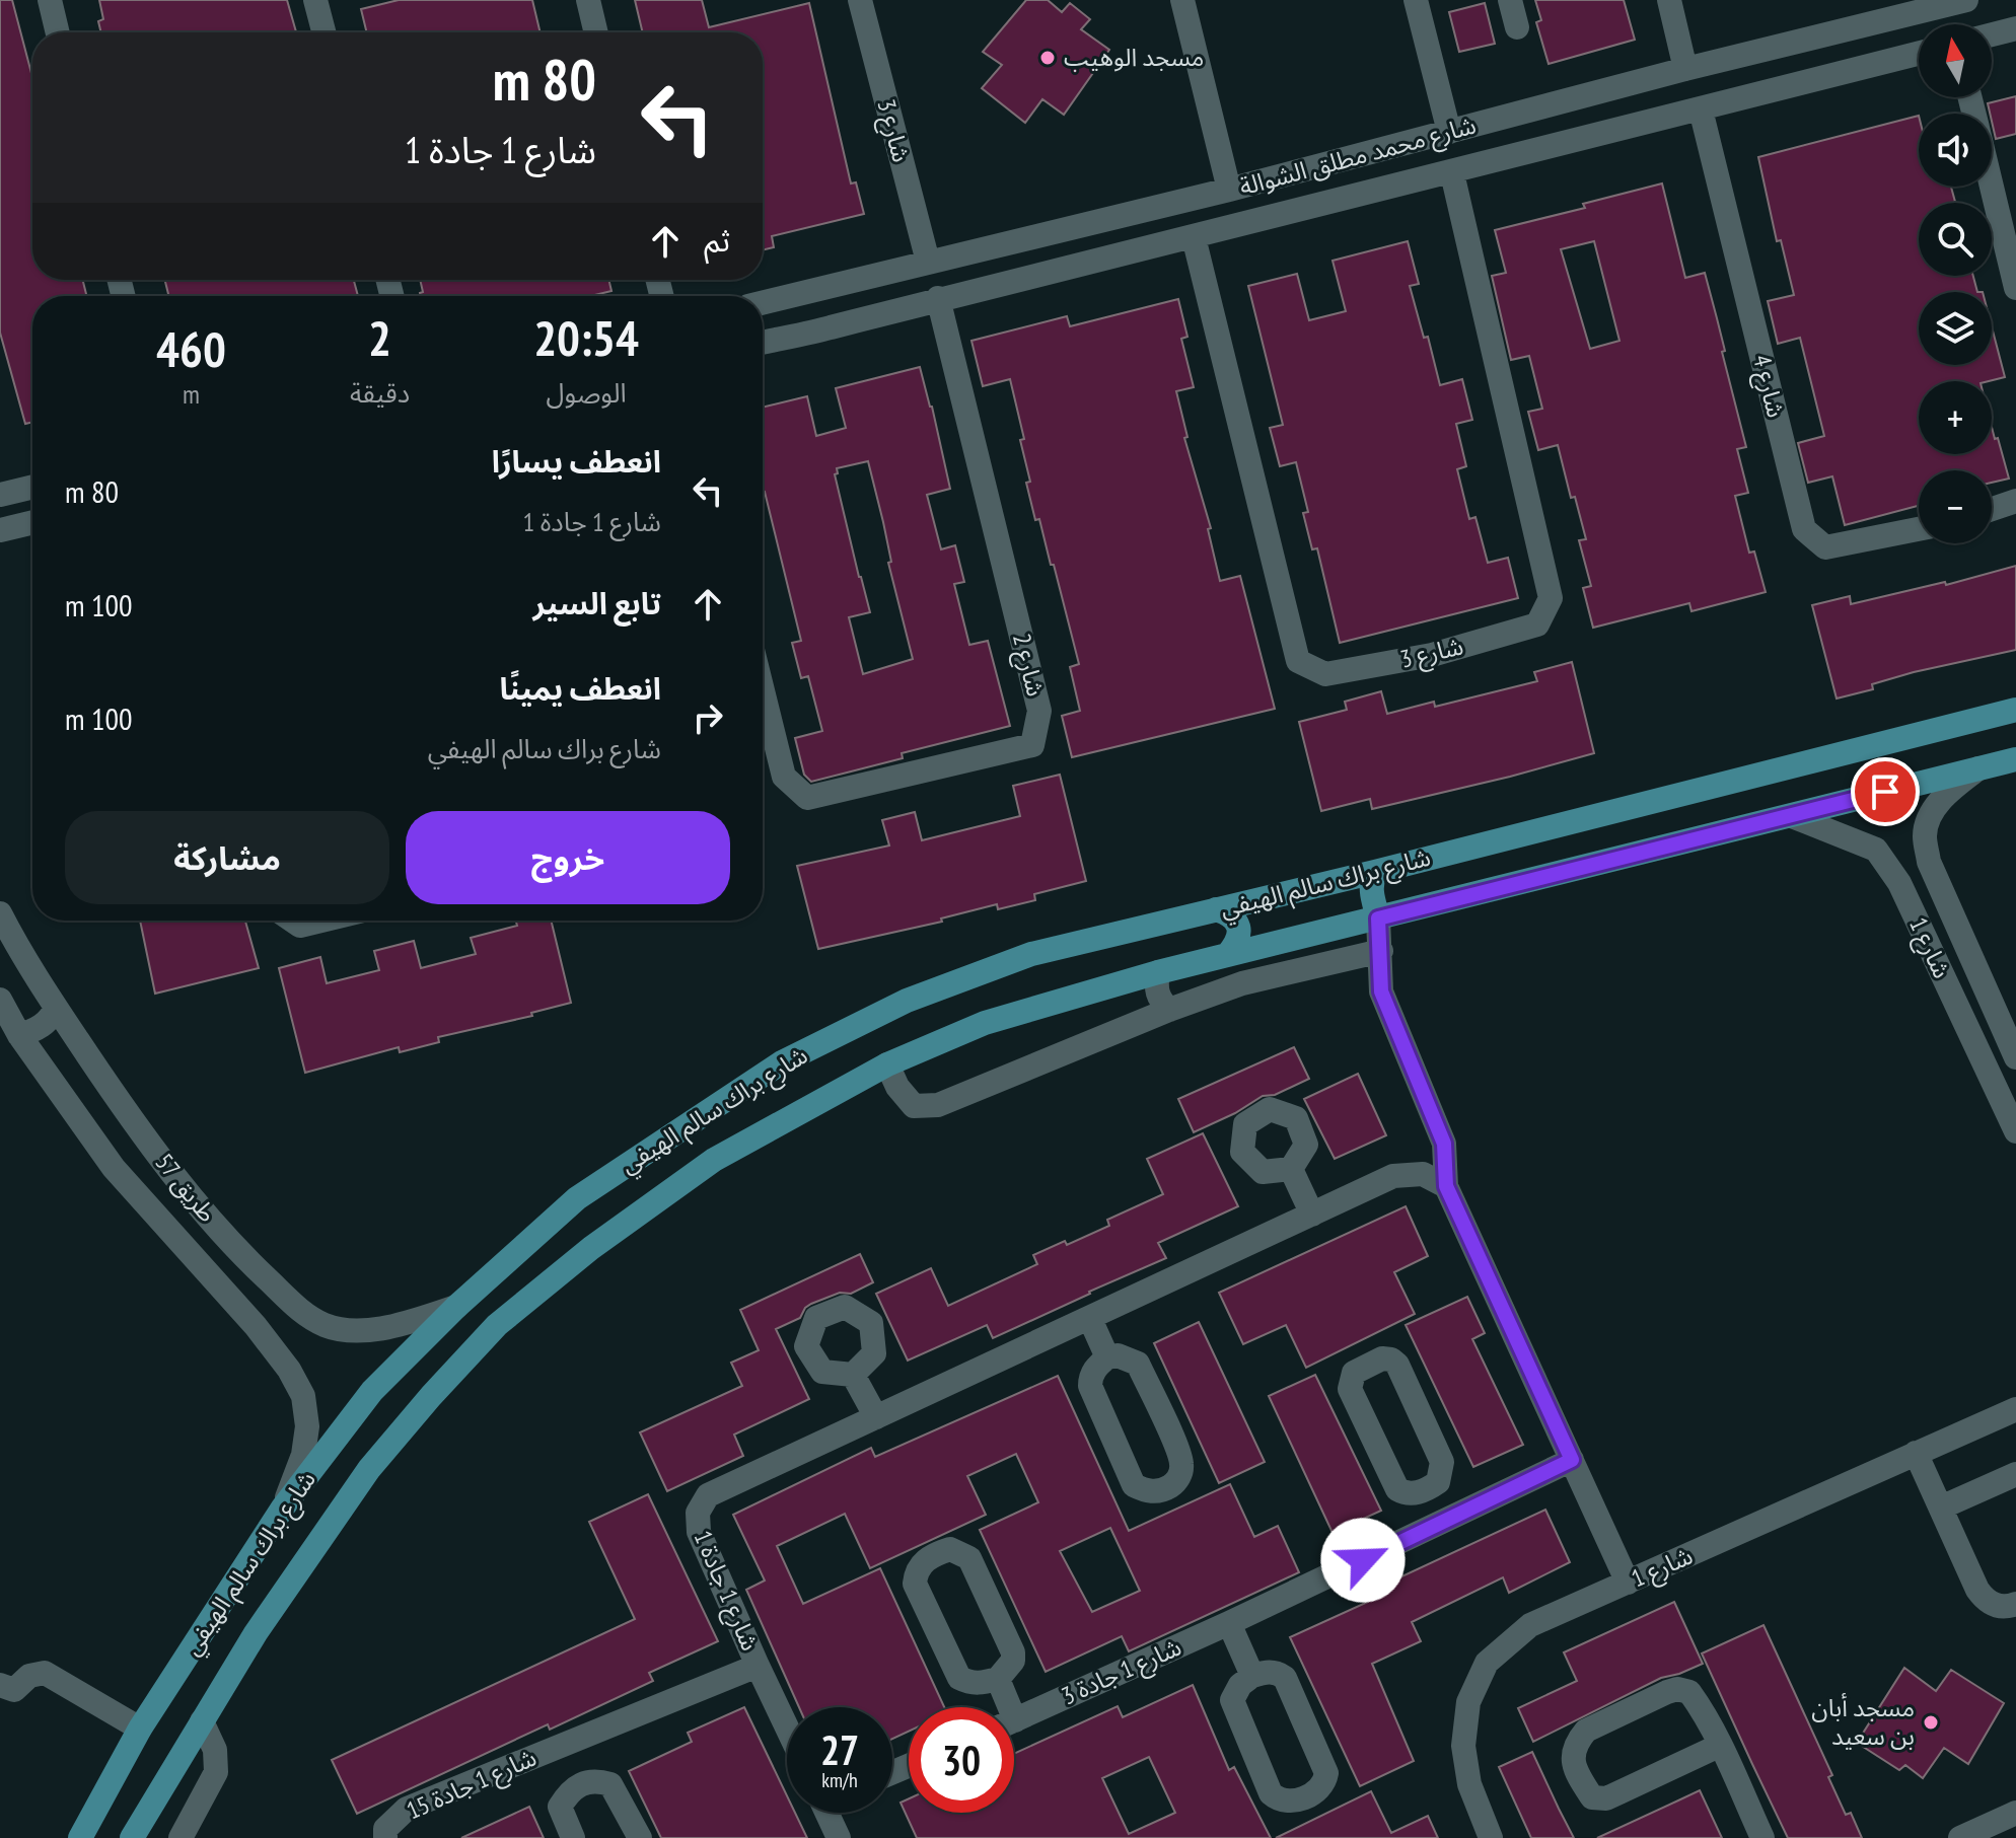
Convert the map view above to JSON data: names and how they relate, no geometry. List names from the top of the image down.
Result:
{
  "streets": {
    "main road": ["شارع براك سالم الهيفي"],
    "street": [
      "شارع 3",
      "شارع محمد مطلق الشوالة",
      "شارع 4",
      "شارع 2",
      "شارع 1",
      "طريق 57",
      "شارع 1 جادة 1",
      "شارع 1 جادة 3",
      "شارع 1 جادة 15"
    ]
  },
  "crossings": [
    ["شارع 3", "شارع محمد مطلق الشوالة"],
    ["شارع محمد مطلق الشوالة", "شارع 4"],
    ["شارع محمد مطلق الشوالة", "شارع 2"],
    ["شارع براك سالم الهيفي", "شارع 1"],
    ["شارع براك سالم الهيفي", "طريق 57"],
    ["شارع 1 جادة 1", "شارع 1 جادة 15"]
  ],
  "places": ["مسجد الوهيب", "مسجد أبان بن سعيد"],
  "north": "top",
  "page": {
    "map_buttons": ["+", "−"],
    "turn": ["80 m", "شارع 1 جادة 1"],
    "then": "ثم",
    "eta": [
      "20:54",
      "الوصول",
      "2",
      "دقيقة",
      "460",
      "m"
    ],
    "list": [
      {
        "name": "انعطف يسارًا",
        "note": "شارع 1 جادة 1",
        "value": "80 m"
      },
      {
        "name": "تابع السير",
        "value": "100 m"
      },
      {
        "name": "انعطف يمينًا",
        "note": "شارع براك سالم الهيفي",
        "value": "100 m"
      }
    ],
    "buttons": ["خروج", "مشاركة"],
    "speed": "27 km/h",
    "limit": "30"
  }
}
